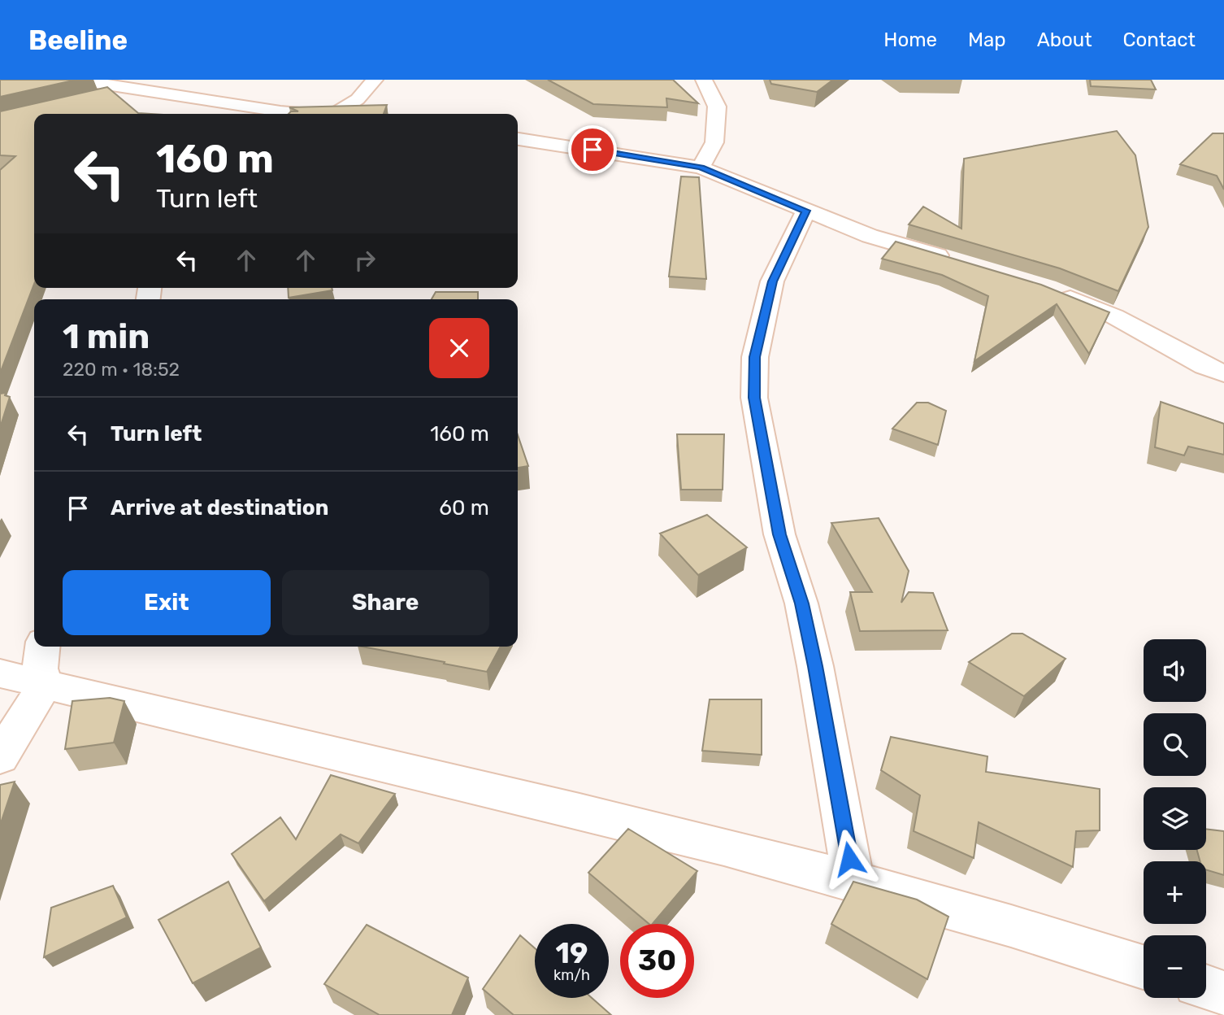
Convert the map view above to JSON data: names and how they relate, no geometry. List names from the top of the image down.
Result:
{
  "page": {
    "header": "Beeline",
    "nav": [
      "Home",
      "Map",
      "About",
      "Contact"
    ],
    "turn": ["160 m", "Turn left"],
    "heading": ["1 min", "220 m · 18:52"],
    "list": [
      {
        "name": "Turn left",
        "value": "160 m"
      },
      {
        "name": "Arrive at destination",
        "value": "60 m"
      }
    ],
    "buttons": ["Exit", "Share"],
    "map_buttons": ["+", "−"],
    "speed": "19 km/h",
    "limit": "30"
  }
}
